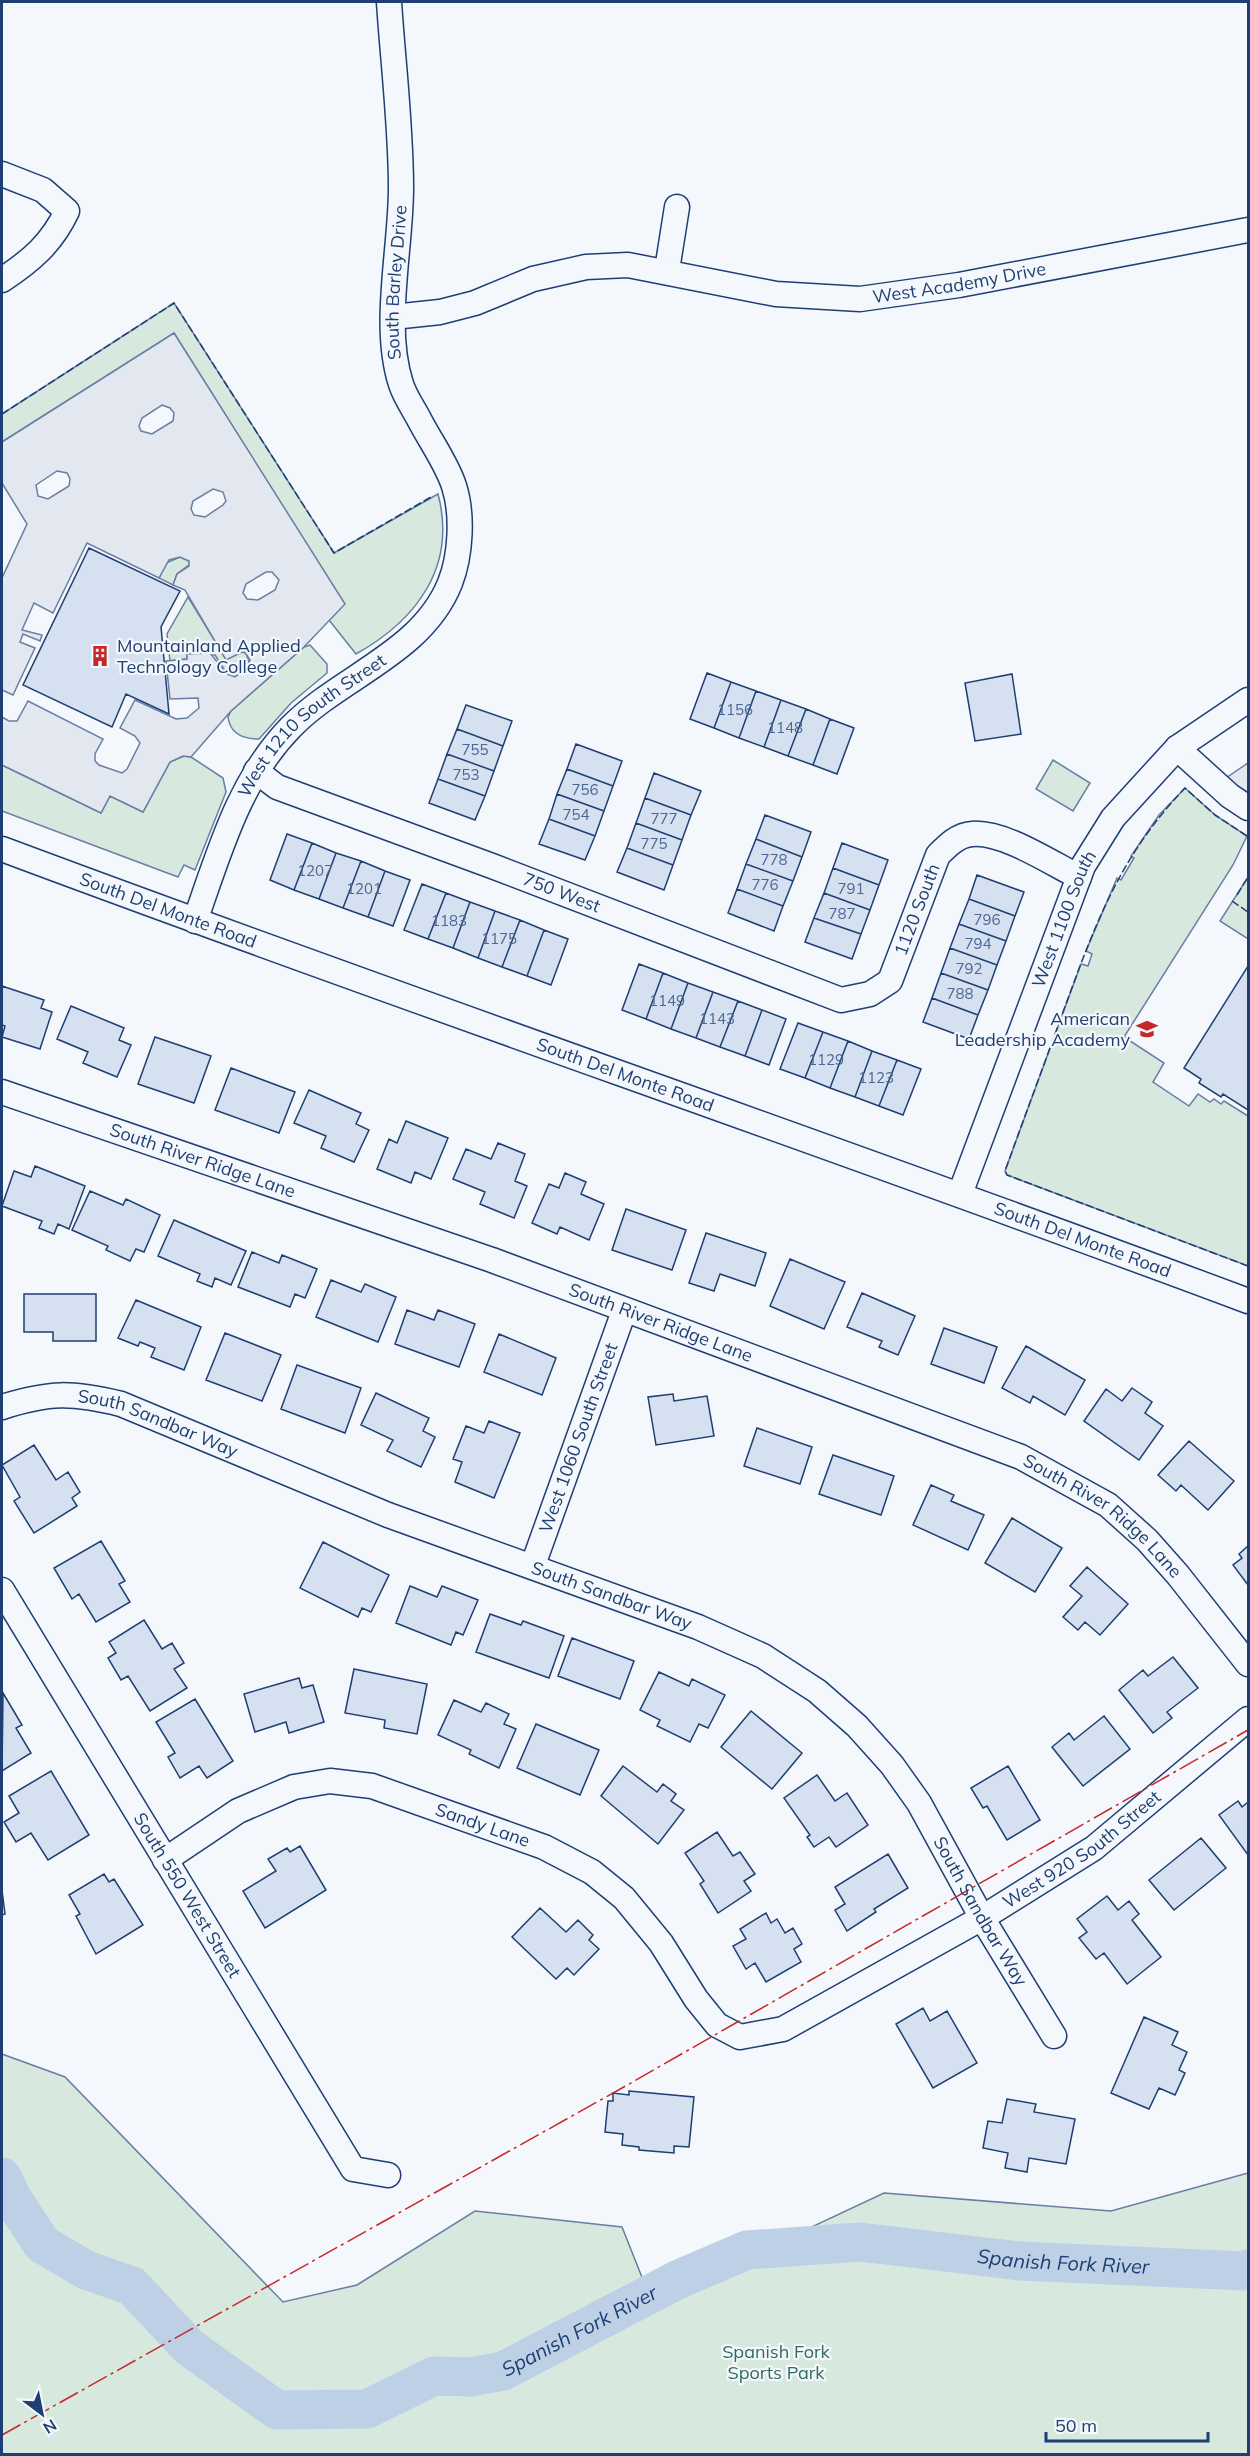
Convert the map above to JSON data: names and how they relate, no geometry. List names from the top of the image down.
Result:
{
  "streets": {
    "street": [
      "South Barley Drive",
      "West Academy Drive",
      "West 1210 South Street",
      "750 West",
      "South Del Monte Road",
      "1120 South",
      "West 1100 South",
      "South River Ridge Lane",
      "South Sandbar Way",
      "West 1060 South Street",
      "Sandy Lane",
      "West 920 South Street",
      "South 550 West Street"
    ]
  },
  "crossings": [
    ["South Barley Drive", "West Academy Drive"],
    ["South Barley Drive", "West 1210 South Street"],
    ["West 1210 South Street", "750 West"],
    ["West 1210 South Street", "South Del Monte Road"],
    ["750 West", "1120 South"],
    ["South Del Monte Road", "West 1100 South"],
    ["1120 South", "West 1100 South"],
    ["South River Ridge Lane", "West 1060 South Street"],
    ["South Sandbar Way", "West 1060 South Street"],
    ["South Sandbar Way", "West 920 South Street"],
    ["Sandy Lane", "West 920 South Street"],
    ["Sandy Lane", "South 550 West Street"]
  ],
  "water": ["Spanish Fork River"],
  "parks": ["Spanish Fork Sports Park"],
  "places": {
    "building": ["Mountainland Applied Technology College"],
    "school or university": ["American Leadership Academy"]
  },
  "house_numbers": [
    "1156",
    "1148",
    "755",
    "753",
    "756",
    "754",
    "777",
    "775",
    "778",
    "1207",
    "776",
    "1201",
    "791",
    "787",
    "796",
    "1183",
    "1175",
    "794",
    "792",
    "788",
    "1149",
    "1143",
    "1129",
    "1123"
  ],
  "scale_bar": "50 m",
  "north": "bottom right"
}
